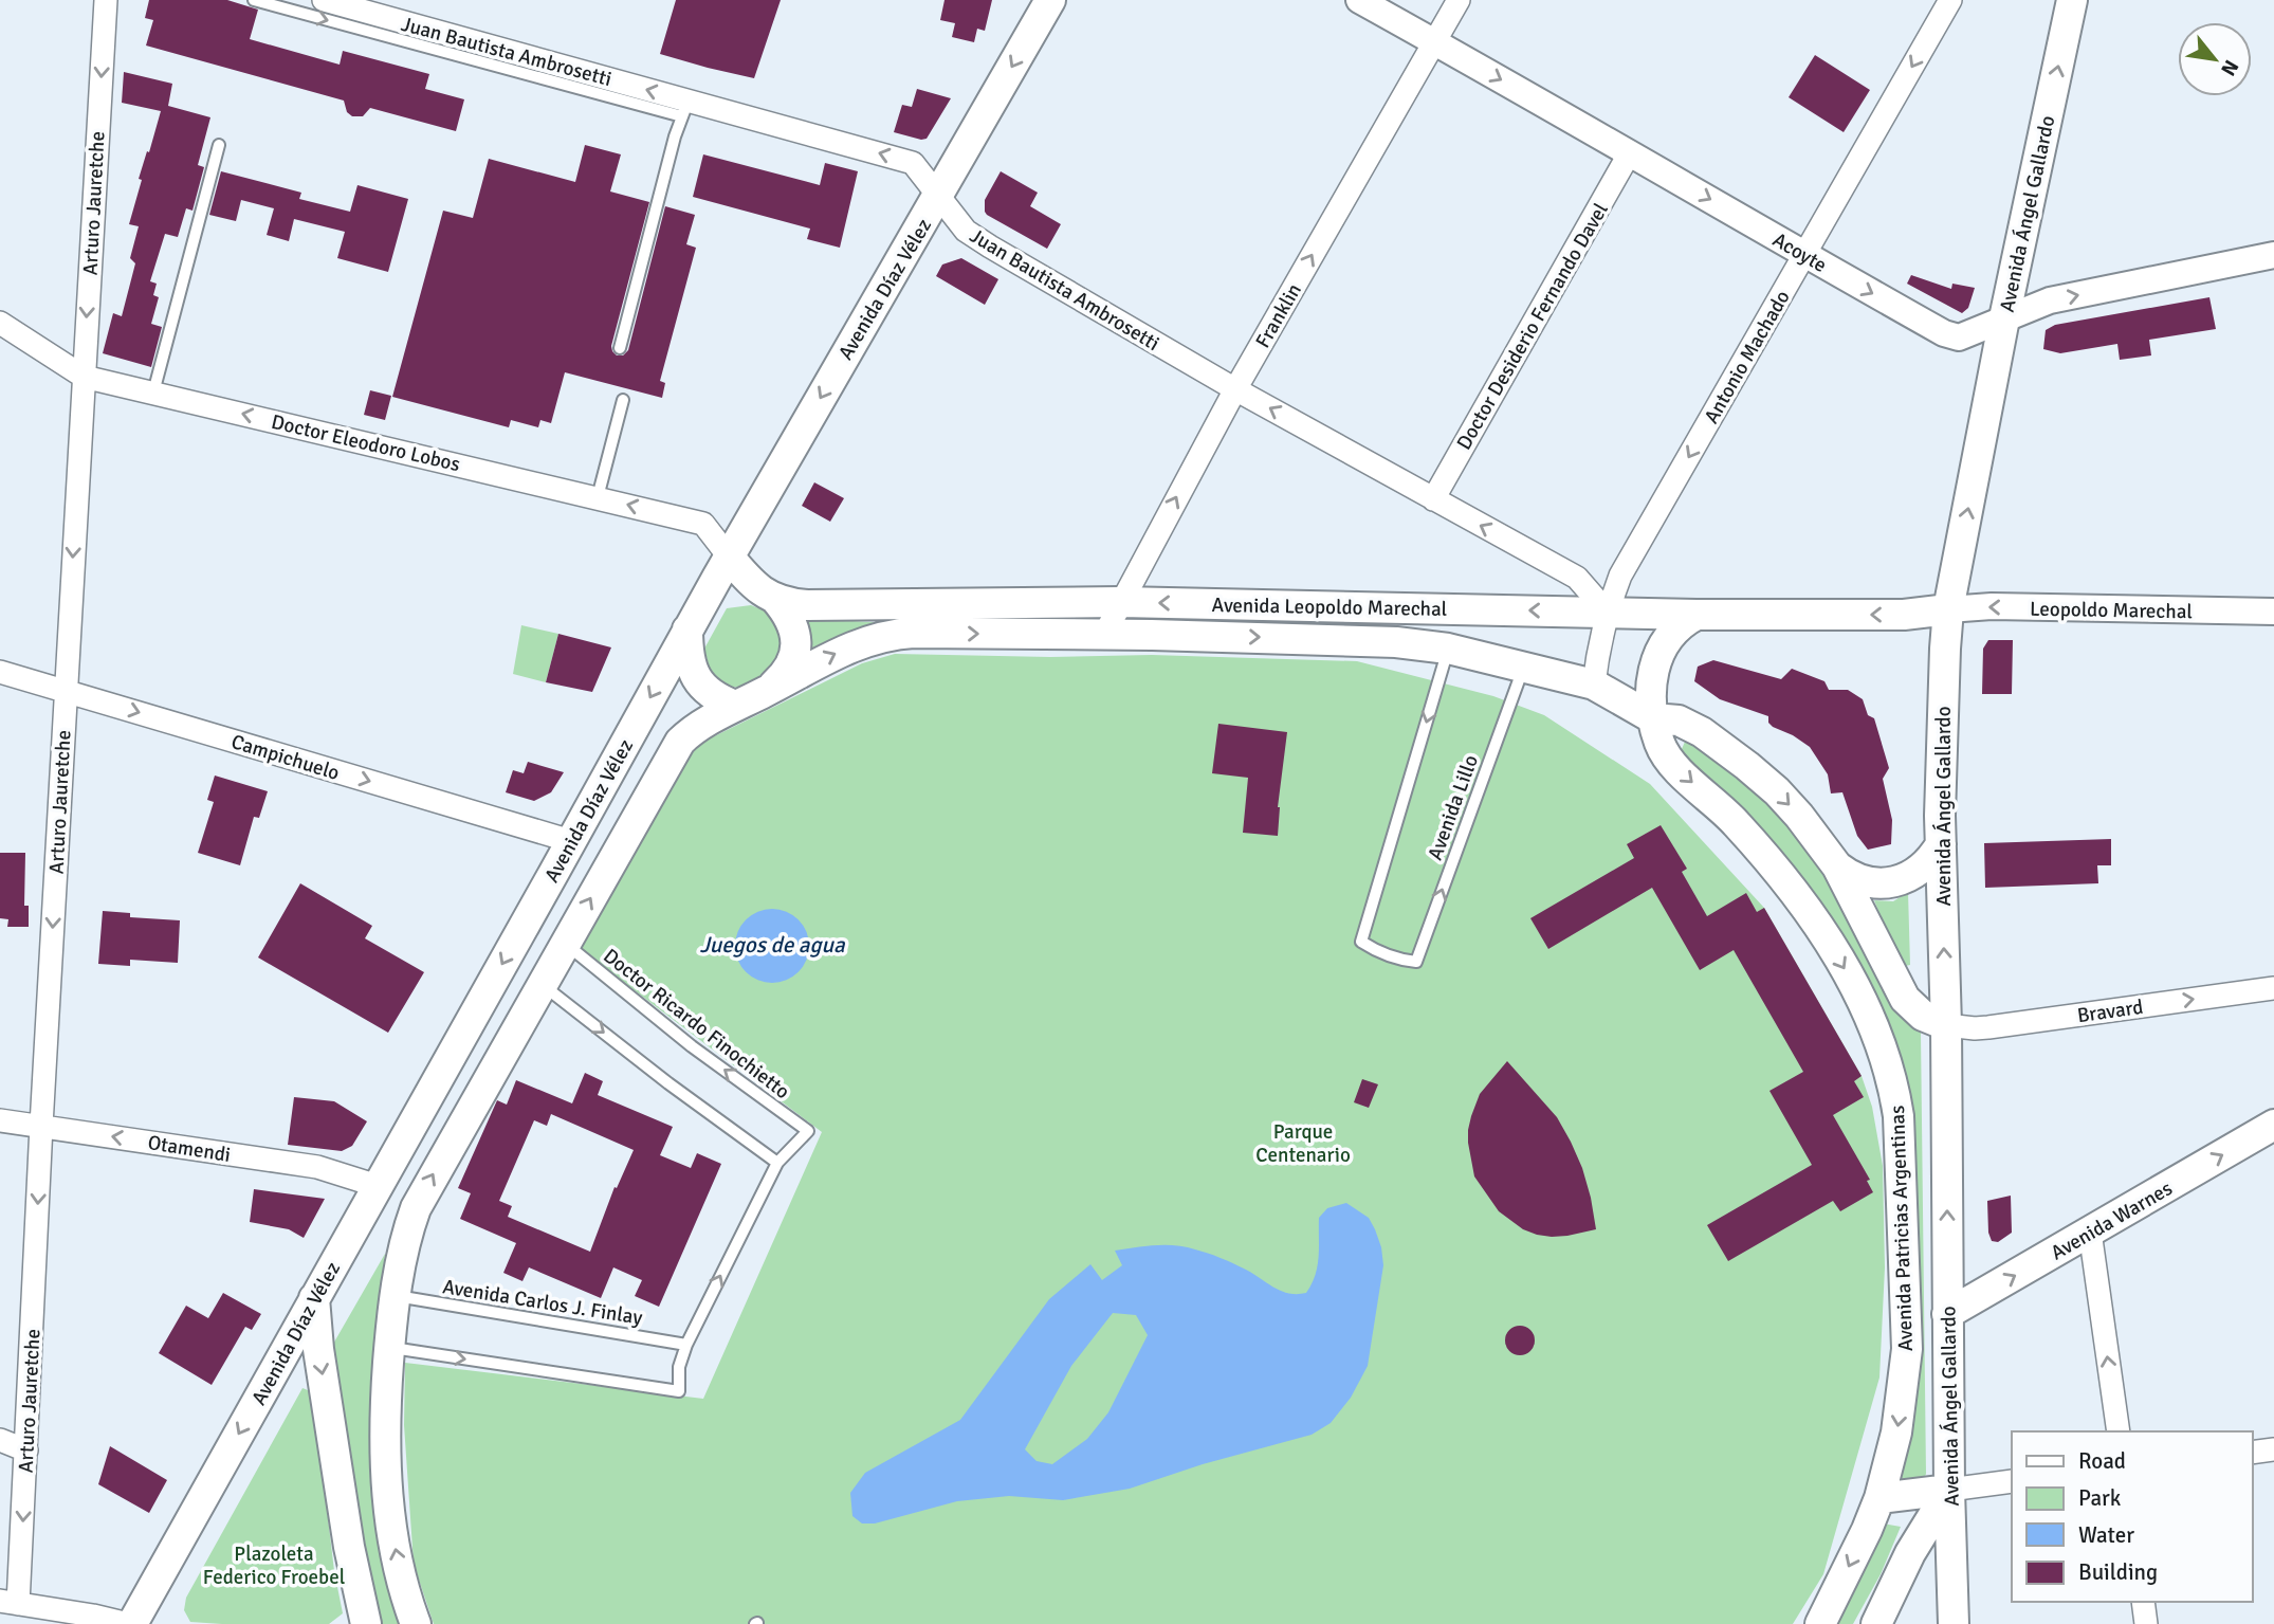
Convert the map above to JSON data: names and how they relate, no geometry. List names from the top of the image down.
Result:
{
  "streets": {
    "main road": [
      "Avenida Ángel Gallardo",
      "Avenida Díaz Vélez",
      "Avenida Leopoldo Marechal",
      "Avenida Warnes",
      "Avenida Patricias Argentinas"
    ],
    "street": [
      "Juan Bautista Ambrosetti",
      "Arturo Jauretche",
      "Acoyte",
      "Franklin",
      "Doctor Desiderio Fernando Davel",
      "Antonio Machado",
      "Doctor Eleodoro Lobos",
      "Leopoldo Marechal",
      "Campichuelo",
      "Bravard",
      "Otamendi"
    ],
    "lane": ["Avenida Lillo", "Doctor Ricardo Finochietto", "Avenida Carlos J. Finlay"]
  },
  "crossings": [
    ["Juan Bautista Ambrosetti", "Avenida Díaz Vélez"],
    ["Juan Bautista Ambrosetti", "Franklin"],
    ["Juan Bautista Ambrosetti", "Doctor Desiderio Fernando Davel"],
    ["Juan Bautista Ambrosetti", "Antonio Machado"],
    ["Juan Bautista Ambrosetti", "Avenida Leopoldo Marechal"],
    ["Arturo Jauretche", "Doctor Eleodoro Lobos"],
    ["Arturo Jauretche", "Campichuelo"],
    ["Arturo Jauretche", "Otamendi"],
    ["Avenida Ángel Gallardo", "Acoyte"],
    ["Avenida Ángel Gallardo", "Avenida Leopoldo Marechal"],
    ["Avenida Ángel Gallardo", "Leopoldo Marechal"],
    ["Avenida Ángel Gallardo", "Bravard"],
    ["Avenida Ángel Gallardo", "Avenida Warnes"],
    ["Acoyte", "Franklin"],
    ["Acoyte", "Doctor Desiderio Fernando Davel"],
    ["Acoyte", "Antonio Machado"],
    ["Avenida Díaz Vélez", "Doctor Eleodoro Lobos"],
    ["Avenida Díaz Vélez", "Avenida Leopoldo Marechal"],
    ["Avenida Díaz Vélez", "Campichuelo"],
    ["Avenida Díaz Vélez", "Otamendi"],
    ["Franklin", "Avenida Leopoldo Marechal"],
    ["Antonio Machado", "Avenida Leopoldo Marechal"],
    ["Doctor Eleodoro Lobos", "Avenida Leopoldo Marechal"],
    ["Avenida Leopoldo Marechal", "Leopoldo Marechal"],
    ["Avenida Leopoldo Marechal", "Avenida Lillo"],
    ["Avenida Leopoldo Marechal", "Avenida Patricias Argentinas"]
  ],
  "one_way": [
    "Juan Bautista Ambrosetti",
    "Arturo Jauretche",
    "Avenida Ángel Gallardo",
    "Acoyte",
    "Franklin",
    "Antonio Machado",
    "Doctor Eleodoro Lobos",
    "Leopoldo Marechal",
    "Campichuelo",
    "Bravard",
    "Otamendi",
    "Avenida Warnes",
    "Avenida Patricias Argentinas"
  ],
  "water": ["Juegos de agua"],
  "parks": ["Parque Centenario", "Plazoleta Federico Froebel"],
  "legend": [
    "Road",
    "Park",
    "Water",
    "Building"
  ],
  "north": "bottom right"
}
